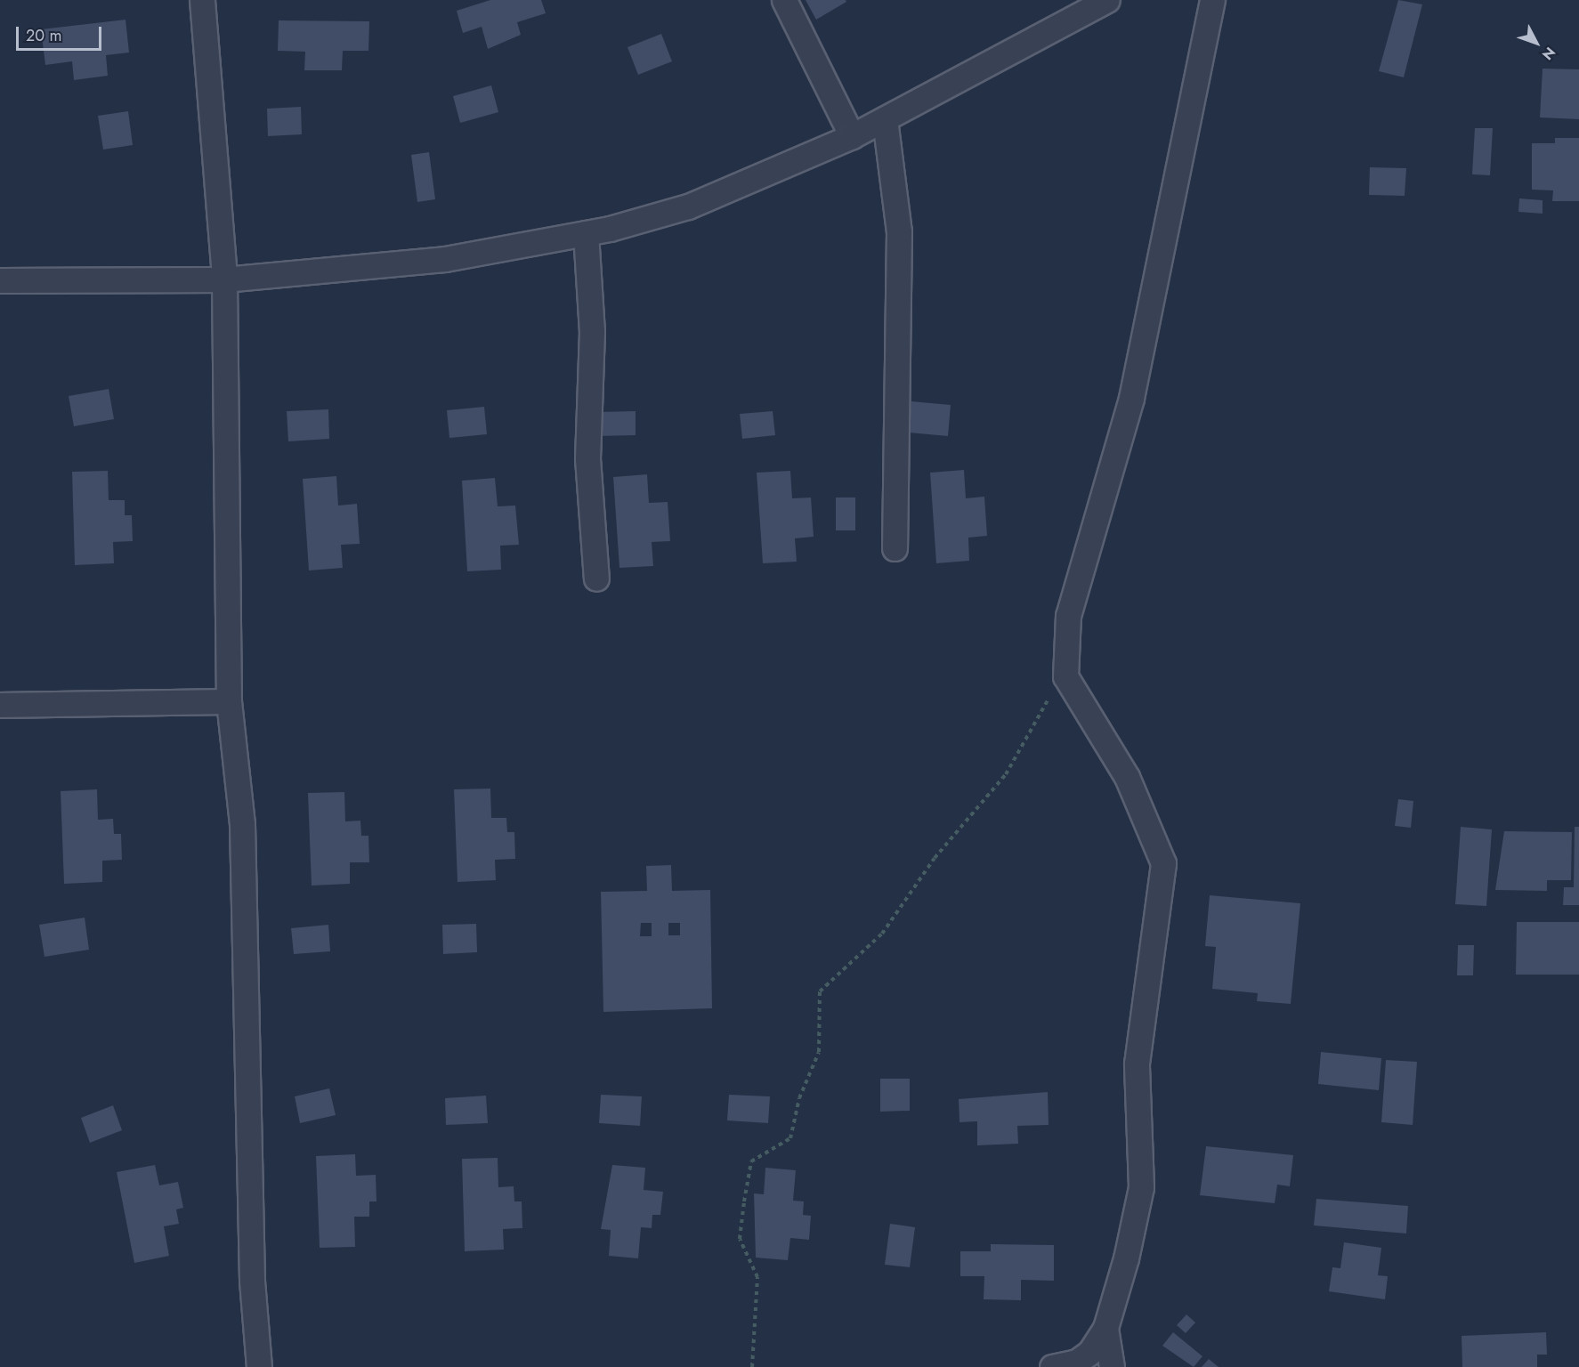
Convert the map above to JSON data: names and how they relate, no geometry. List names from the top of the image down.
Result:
{
  "scale_bar": "20 m",
  "north": "bottom right"
}
